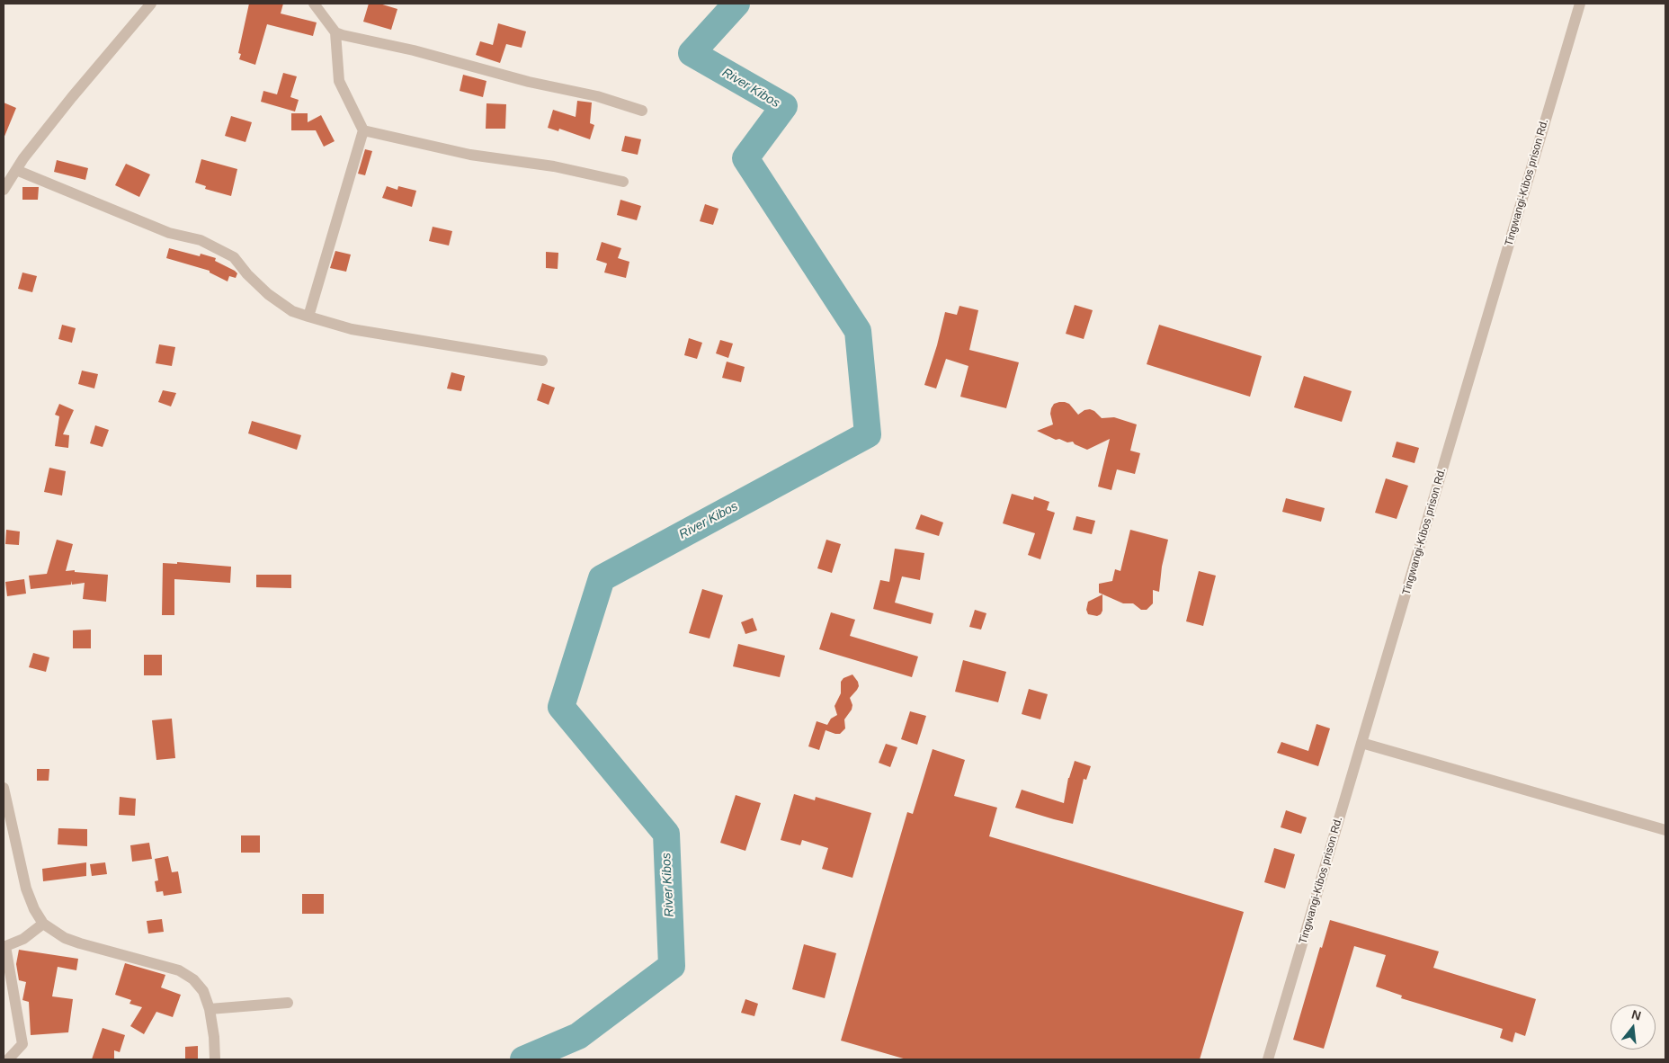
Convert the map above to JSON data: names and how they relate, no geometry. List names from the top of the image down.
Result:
{
  "streets": {
    "street": ["Tingwangi-Kibos prison Rd."]
  },
  "water": ["River Kibos"],
  "north": "top"
}
